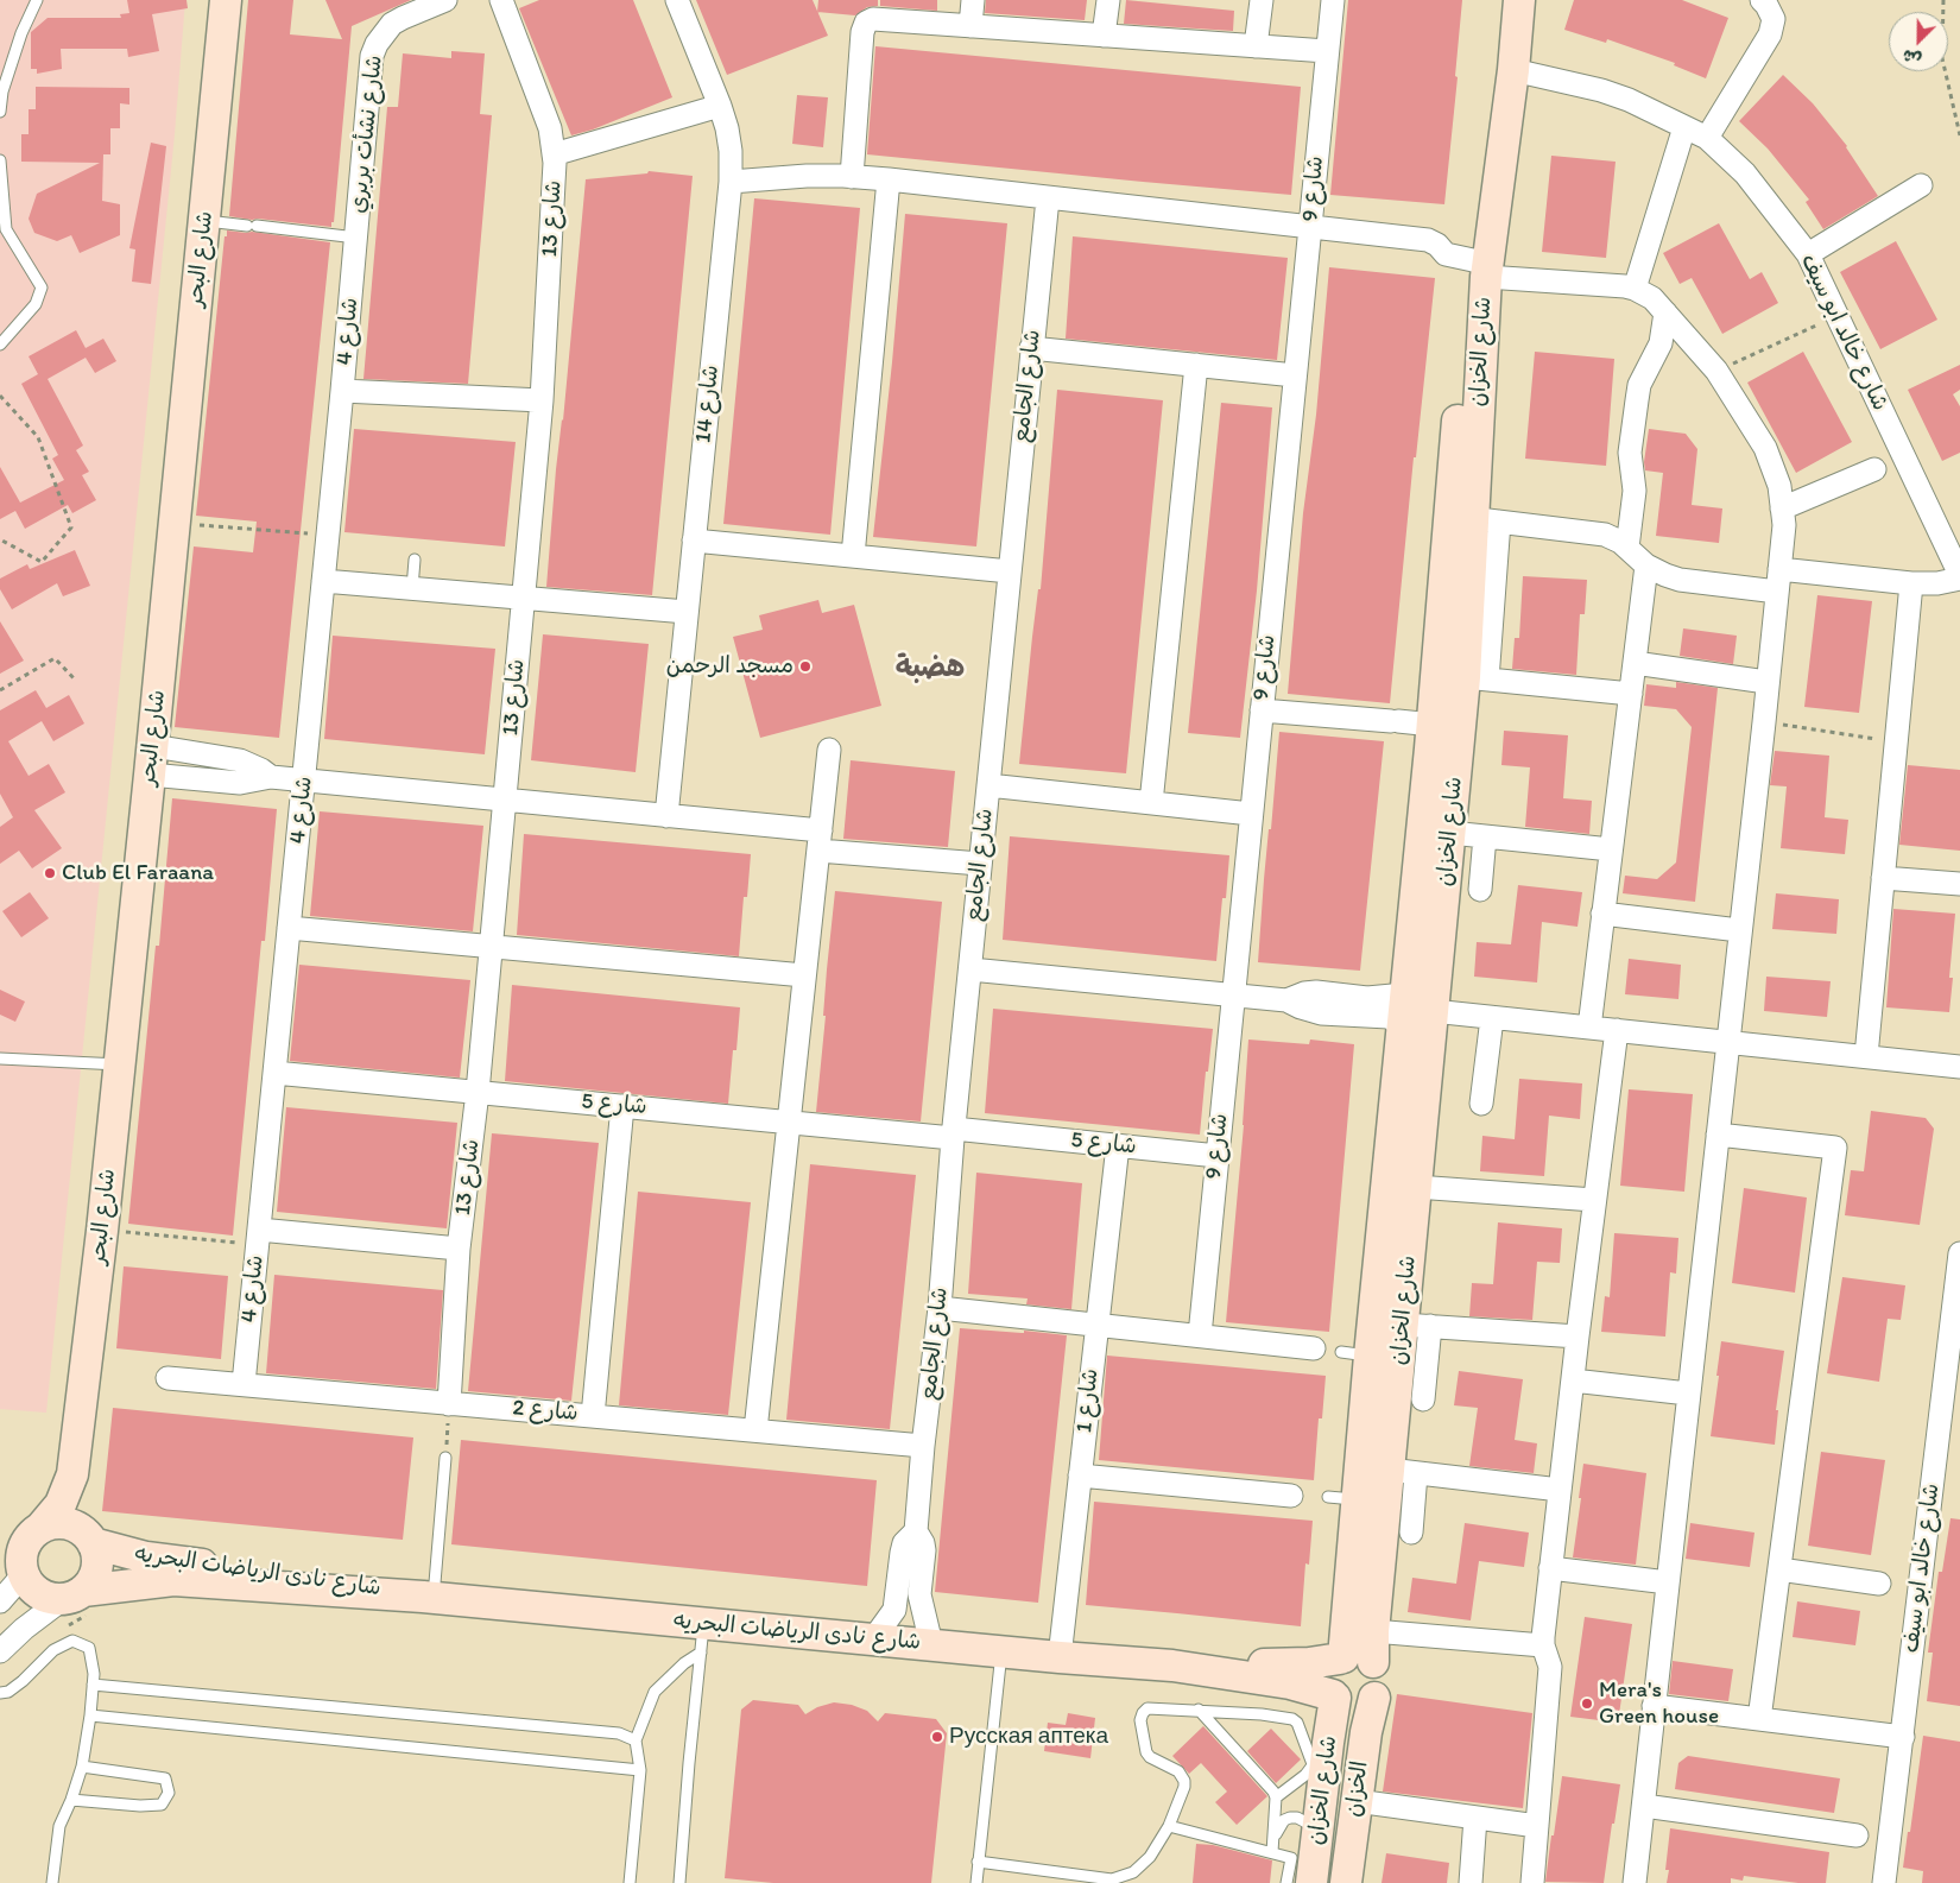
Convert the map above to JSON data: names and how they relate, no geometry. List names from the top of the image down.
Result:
{
  "streets": {
    "main road": [
      "شارع البحر",
      "شارع الخزان",
      "شارع نادى الرياضات البحريه",
      "الخزان"
    ],
    "street": [
      "شارع نشأت بربري",
      "شارع 9",
      "شارع 13",
      "شارع 4",
      "شارع خالد ابو سيف",
      "شارع الجامع",
      "شارع 14",
      "شارع 5",
      "شارع 1",
      "شارع 2"
    ]
  },
  "crossings": [
    ["شارع نشأت بربري", "شارع 4"],
    ["شارع 9", "شارع 5"],
    ["شارع 13", "شارع 5"],
    ["شارع 13", "شارع 2"],
    ["شارع البحر", "شارع نادى الرياضات البحريه"],
    ["شارع 4", "شارع 5"],
    ["شارع 4", "شارع 2"],
    ["شارع خالد ابو سيف", "شارع الخزان"],
    ["شارع الخزان", "شارع نادى الرياضات البحريه"],
    ["شارع الخزان", "الخزان"],
    ["شارع الجامع", "شارع 5"],
    ["شارع الجامع", "شارع 2"],
    ["شارع الجامع", "شارع نادى الرياضات البحريه"],
    ["شارع 5", "شارع 1"],
    ["شارع 1", "شارع نادى الرياضات البحريه"],
    ["شارع نادى الرياضات البحريه", "الخزان"]
  ],
  "districts": ["هضبة"],
  "places": [
    "مسجد الرحمن",
    "Club El Faraana",
    "Mera's Green house",
    "Русская аптека"
  ],
  "north": "bottom left"
}
